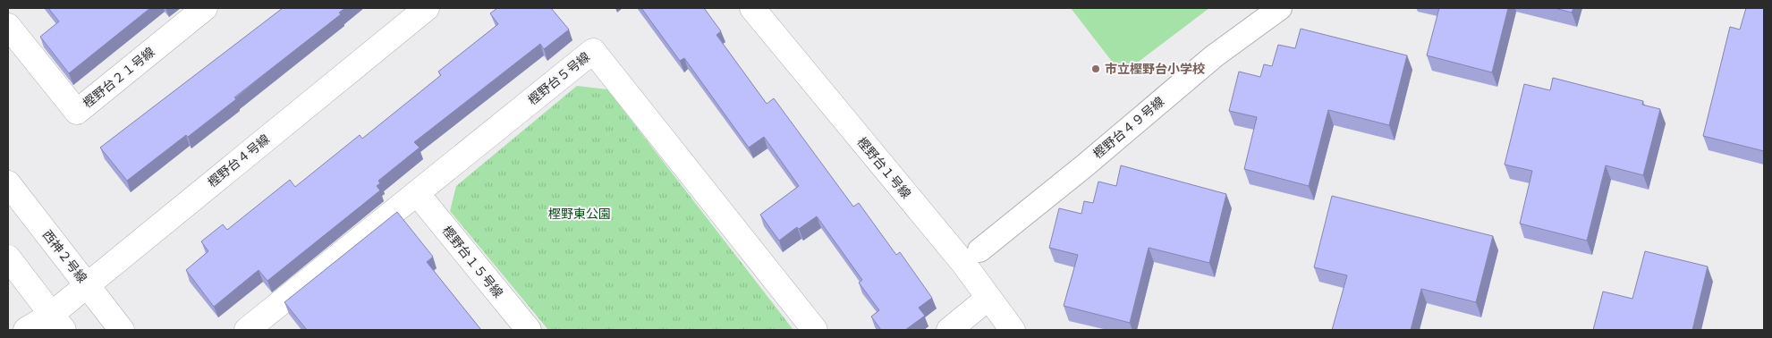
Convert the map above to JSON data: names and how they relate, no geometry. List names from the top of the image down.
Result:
{
  "streets": {
    "street": [
      "樫野台２１号線",
      "樫野台５号線",
      "樫野台４９号線",
      "樫野台４号線",
      "樫野台１号線",
      "西神２号線",
      "樫野台１５号線"
    ]
  },
  "crossings": [
    ["樫野台５号線", "樫野台１５号線"],
    ["樫野台４号線", "西神２号線"]
  ],
  "parks": ["樫野東公園"],
  "places": ["市立樫野台小学校"]
}
